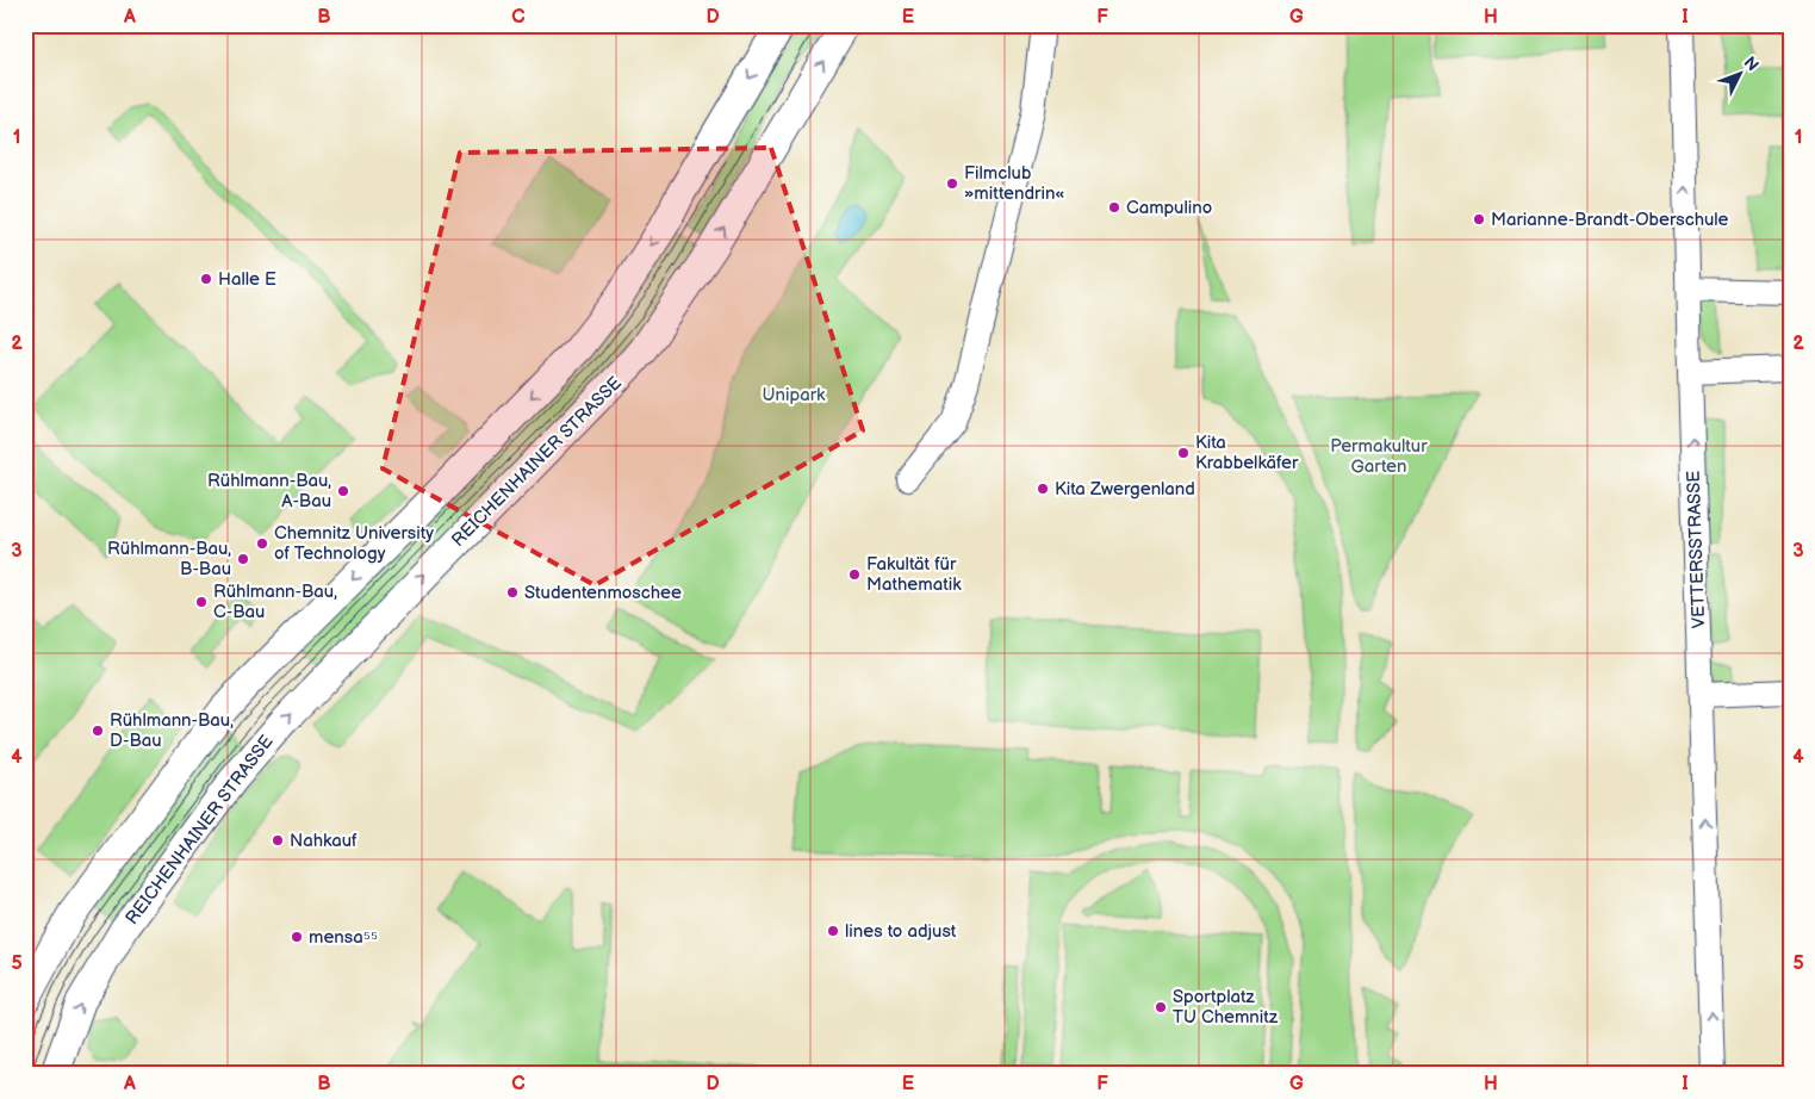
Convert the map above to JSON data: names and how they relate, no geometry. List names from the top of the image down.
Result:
{
  "streets": {
    "street": ["REICHENHAINER STRASSE", "VETTERSSTRASSE"]
  },
  "one_way": ["VETTERSSTRASSE"],
  "parks": ["Unipark", "Permakultur Garten"],
  "places": [
    "Filmclub »mittendrin«",
    "Campulino",
    "Marianne-Brandt-Oberschule",
    "Halle E",
    "Kita Krabbelkäfer",
    "Kita Zwergenland",
    "Rühlmann-Bau, A-Bau",
    "Chemnitz University of Technology",
    "Rühlmann-Bau, B-Bau",
    "Fakultät für Mathematik",
    "Studentenmoschee",
    "Rühlmann-Bau, C-Bau",
    "Rühlmann-Bau, D-Bau",
    "Nahkauf",
    "lines to adjust",
    "mensa⁵⁵",
    "Sportplatz TU Chemnitz"
  ],
  "north": "top right",
  "grid": {
    "columns": [
      "A",
      "B",
      "C",
      "D",
      "E",
      "F",
      "G",
      "H",
      "I"
    ],
    "rows": [
      "1",
      "2",
      "3",
      "4",
      "5"
    ]
  }
}
